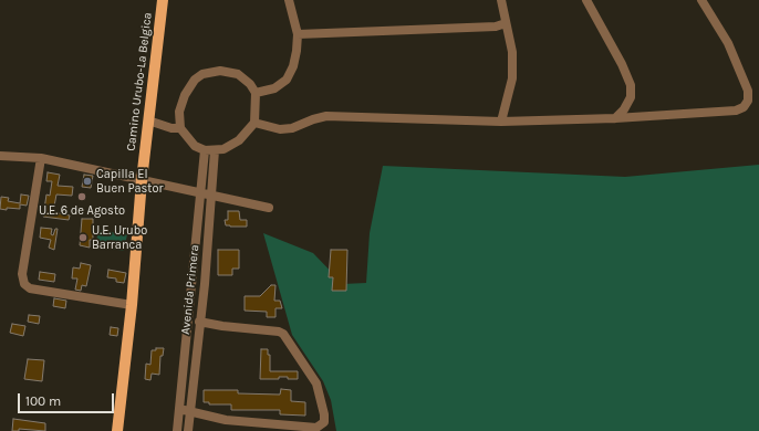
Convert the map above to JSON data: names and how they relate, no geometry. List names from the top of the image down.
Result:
{
  "streets": {
    "main road": ["Camino Urubo-La Belgica"],
    "street": ["Avenida Primera"]
  },
  "places": ["Capilla El Buen Pastor", "U.E. 6 de Agosto", "U.E. Urubo Barranca"],
  "scale_bar": "100 m"
}
